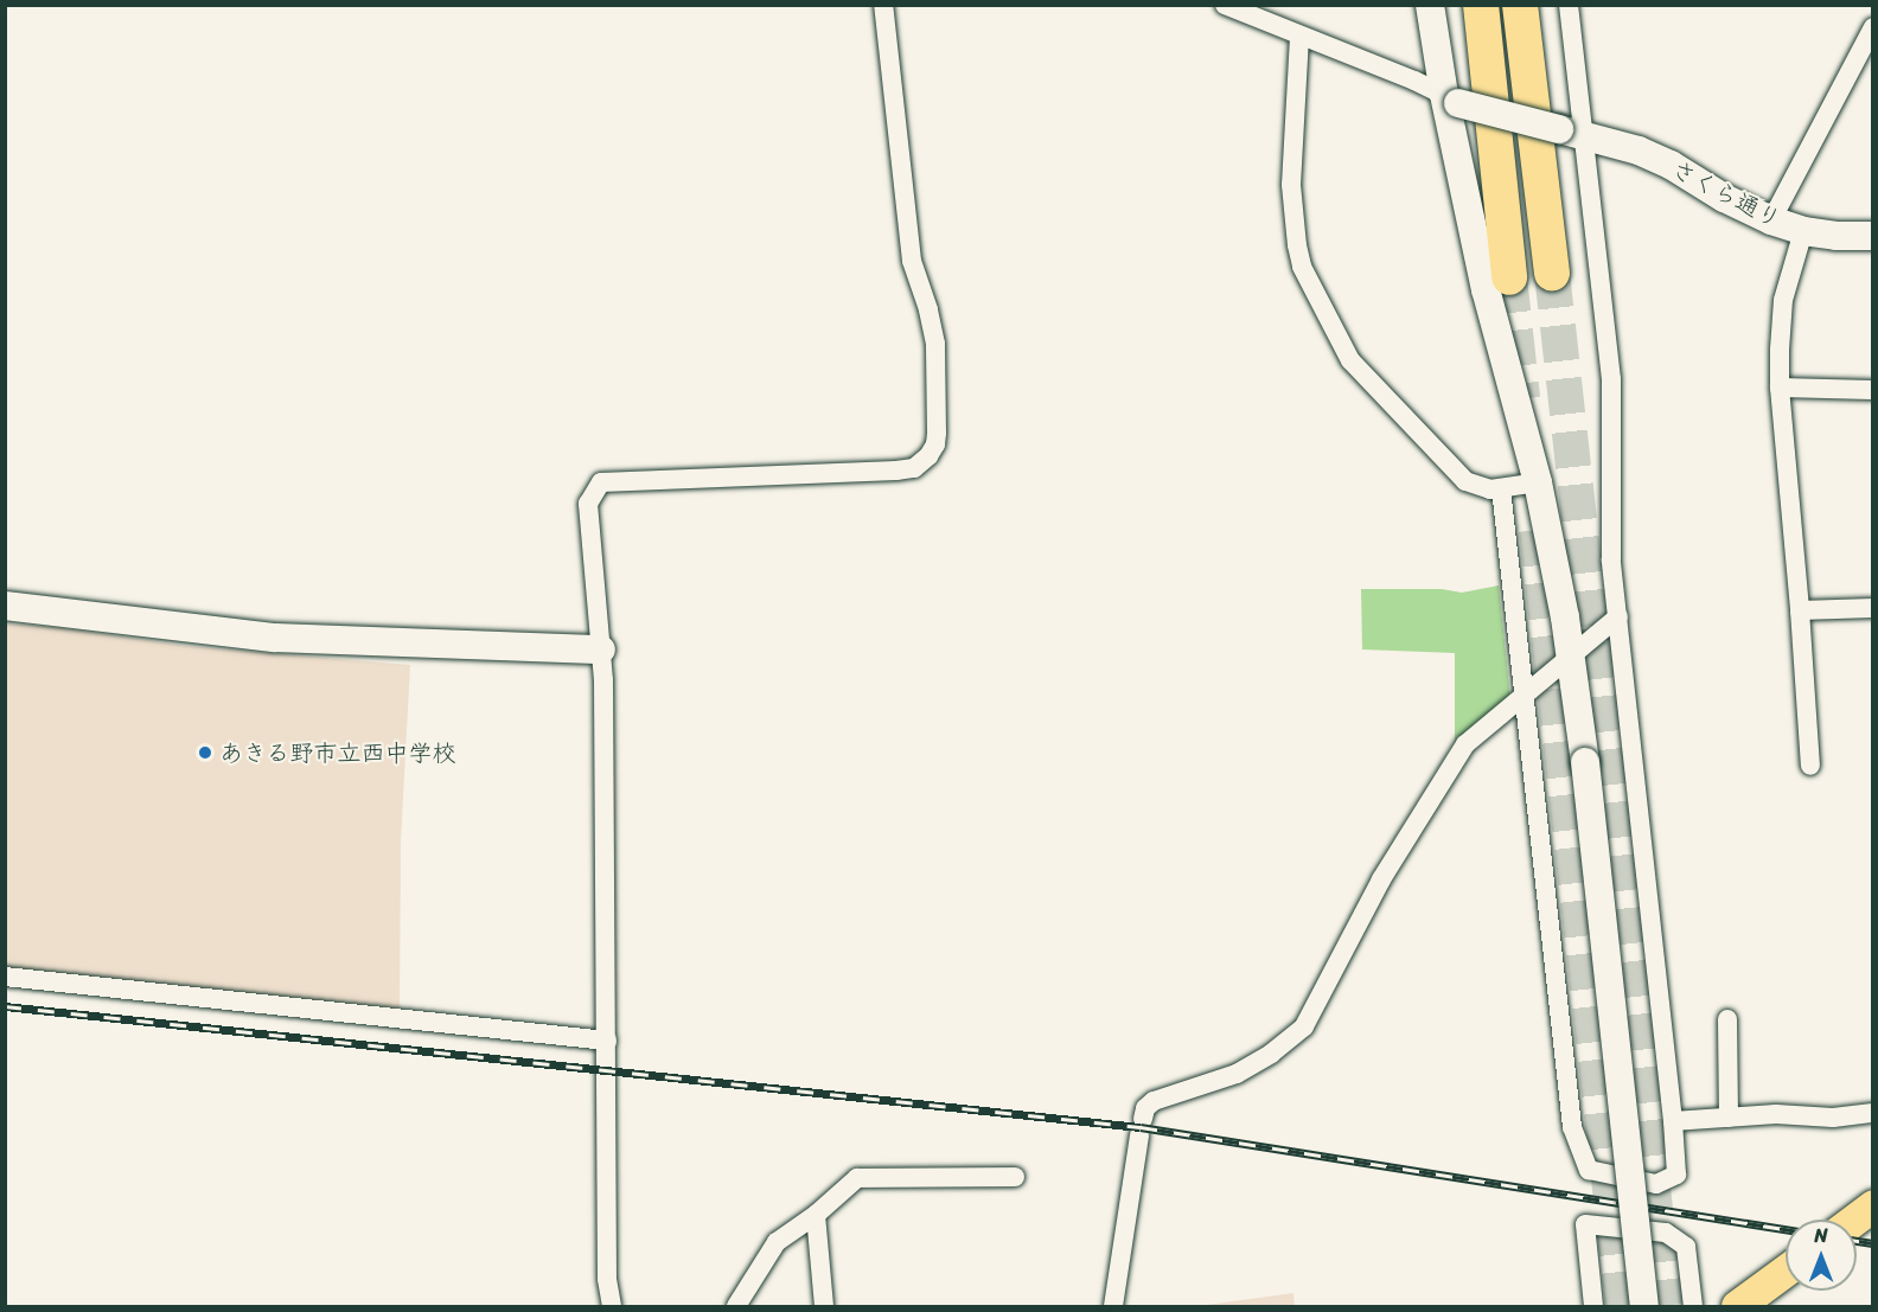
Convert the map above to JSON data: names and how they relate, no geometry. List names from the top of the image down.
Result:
{
  "streets": {
    "street": ["さくら通り"]
  },
  "places": ["あきる野市立西中学校"],
  "north": "top"
}
